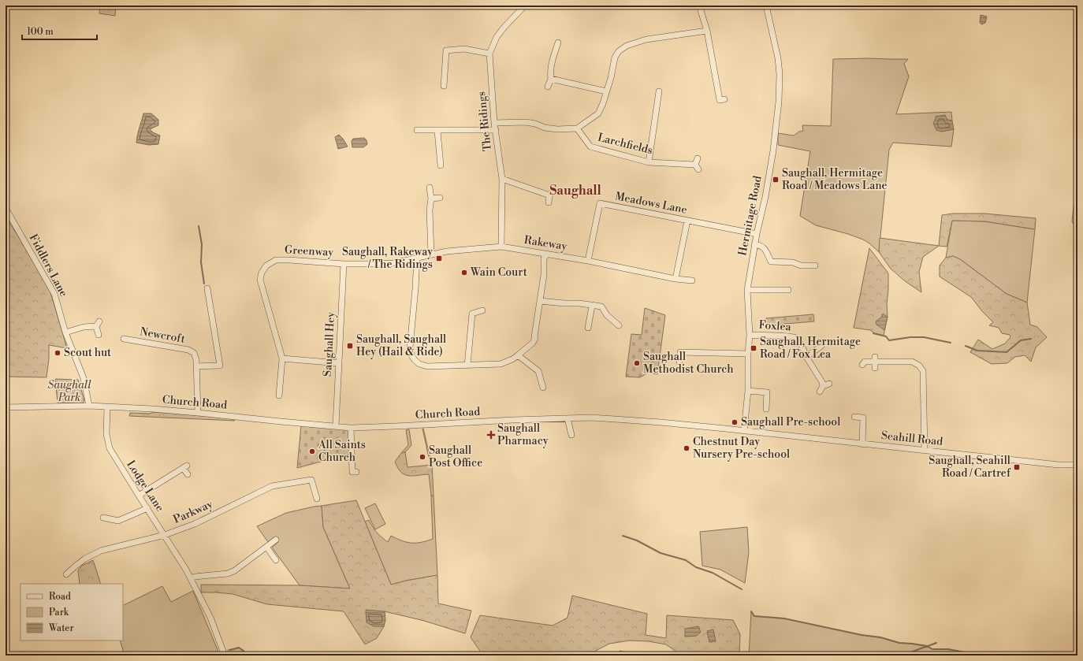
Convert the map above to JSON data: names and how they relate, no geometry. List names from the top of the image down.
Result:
{
  "streets": {
    "street": [
      "The Ridings",
      "Larchfields",
      "Meadows Lane",
      "Hermitage Road",
      "Rakeway",
      "Greenway",
      "Fiddlers Lane",
      "Foxlea",
      "Newcroft",
      "Saughall Hey",
      "Church Road",
      "Seahill Road",
      "Lodge Lane",
      "Parkway"
    ]
  },
  "crossings": [
    ["The Ridings", "Rakeway"],
    ["Meadows Lane", "Hermitage Road"],
    ["Meadows Lane", "Rakeway"],
    ["Hermitage Road", "Foxlea"],
    ["Hermitage Road", "Church Road"],
    ["Hermitage Road", "Seahill Road"],
    ["Rakeway", "Greenway"],
    ["Greenway", "Saughall Hey"],
    ["Fiddlers Lane", "Church Road"],
    ["Newcroft", "Church Road"],
    ["Saughall Hey", "Church Road"],
    ["Church Road", "Seahill Road"],
    ["Church Road", "Lodge Lane"],
    ["Lodge Lane", "Parkway"]
  ],
  "districts": ["Saughall"],
  "parks": ["Saughall Park"],
  "places": {
    "transit": [
      "Saughall, Hermitage Road / Meadows Lane",
      "Saughall, Rakeway / The Ridings",
      "Saughall, Saughall Hey (Hail & Ride)",
      "Saughall, Hermitage Road / Fox Lea",
      "Saughall, Seahill Road / Cartref"
    ],
    "other": [
      "Wain Court",
      "Scout hut",
      "Saughall Methodist Church",
      "Saughall Pre-school",
      "Chestnut Day Nursery Pre-school",
      "All Saints Church",
      "Saughall Post Office"
    ],
    "health": ["Saughall Pharmacy"]
  },
  "legend": ["Road", "Park", "Water"],
  "scale_bar": "100 m"
}
